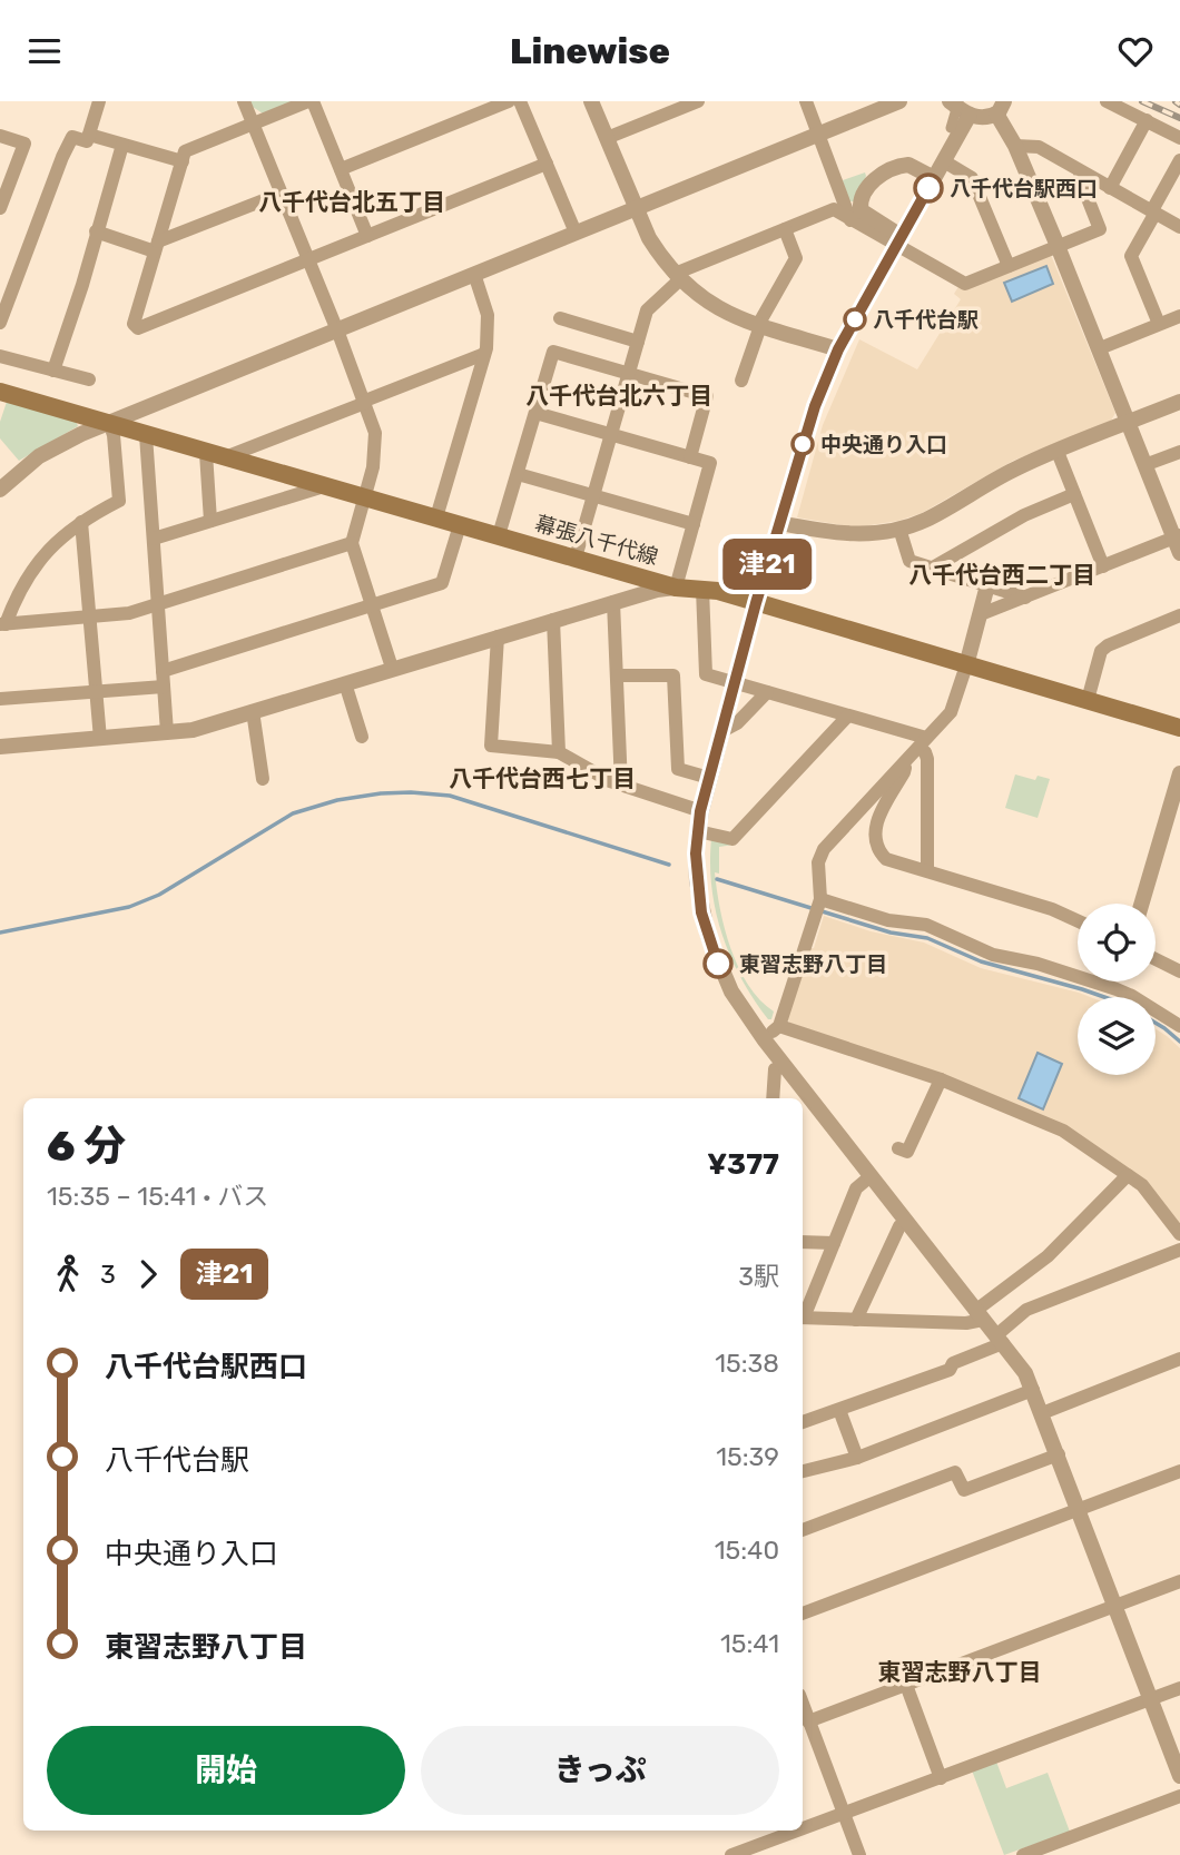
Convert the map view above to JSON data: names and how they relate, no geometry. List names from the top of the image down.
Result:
{
  "streets": {
    "main road": ["幕張八千代線"]
  },
  "districts": [
    "八千代台北五丁目",
    "八千代台北六丁目",
    "八千代台西二丁目",
    "八千代台西七丁目",
    "東習志野八丁目"
  ],
  "places": [
    "八千代台駅西口",
    "八千代台駅",
    "中央通り入口",
    "東習志野八丁目"
  ],
  "lines": ["bus line 津21"],
  "page": {
    "header": "Linewise",
    "on_map": "津21",
    "heading": ["6 分", "15:35 – 15:41 · バス", "¥377"],
    "legs": ["3", "津21", "3駅"],
    "list": [
      {
        "name": "八千代台駅西口",
        "value": "15:38"
      },
      {
        "name": "八千代台駅",
        "value": "15:39"
      },
      {
        "name": "中央通り入口",
        "value": "15:40"
      },
      {
        "name": "東習志野八丁目",
        "value": "15:41"
      }
    ],
    "buttons": ["開始", "きっぷ"]
  }
}
